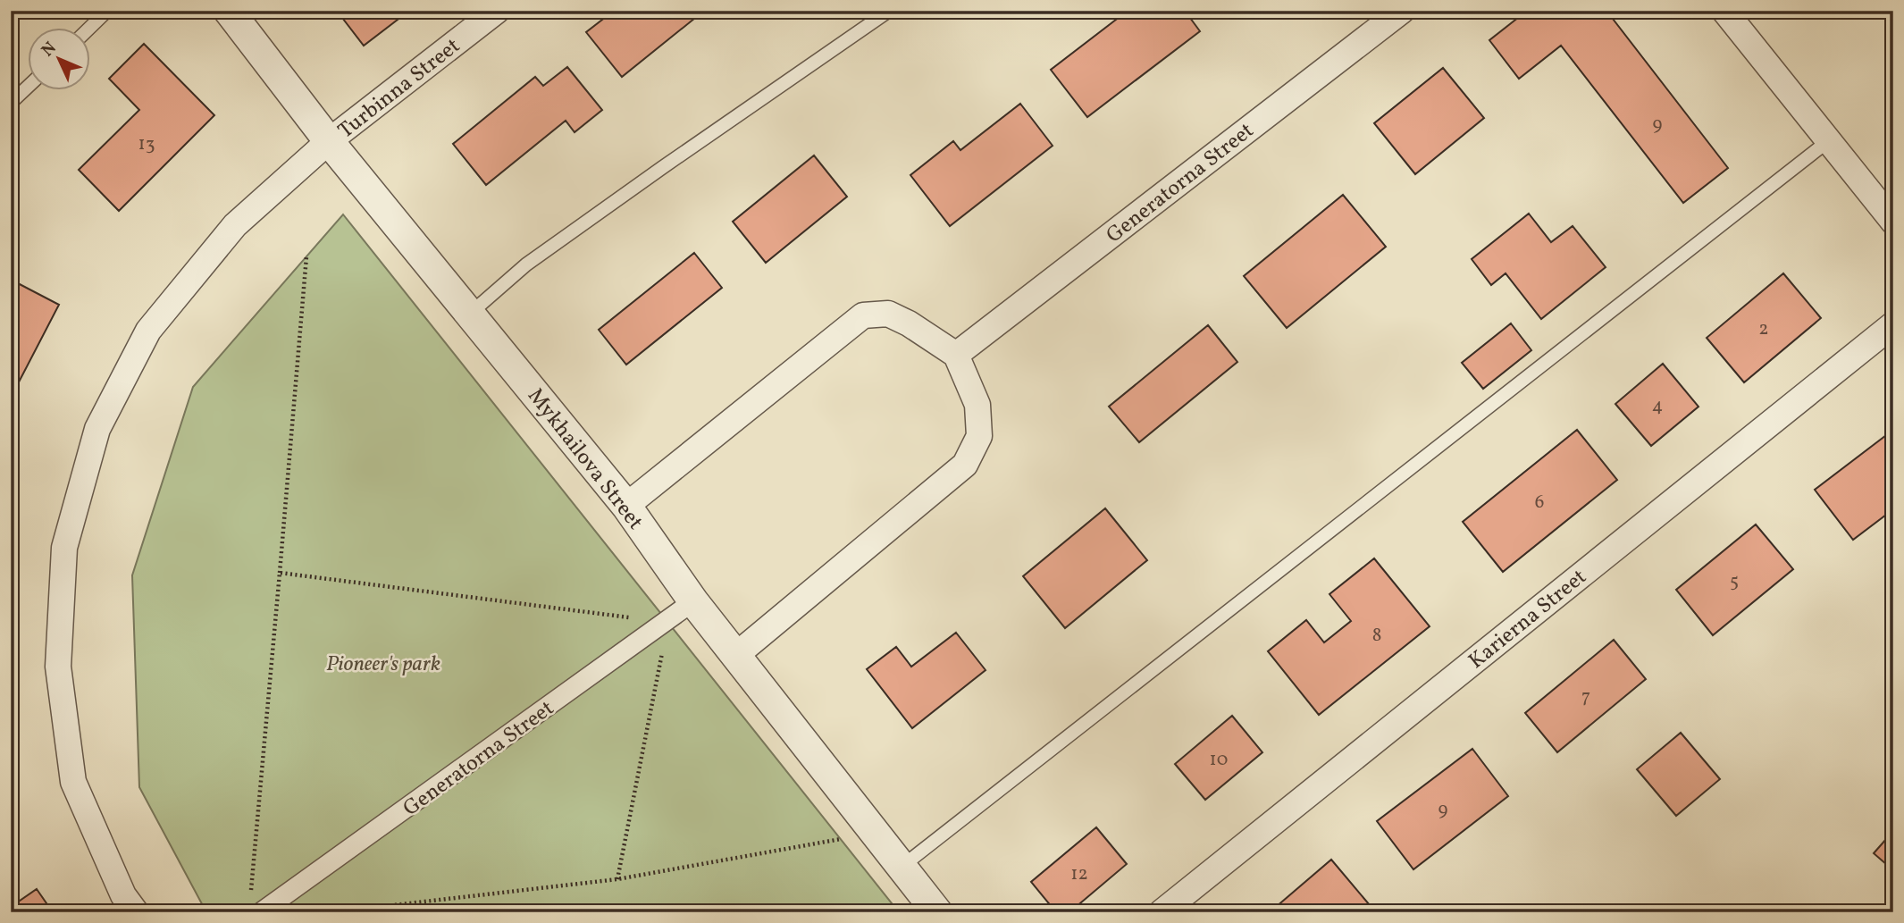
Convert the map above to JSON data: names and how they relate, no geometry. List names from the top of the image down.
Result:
{
  "streets": {
    "street": [
      "Turbinna Street",
      "Generatorna Street",
      "Mykhailova Street",
      "Karierna Street"
    ]
  },
  "crossings": [
    ["Turbinna Street", "Mykhailova Street"],
    ["Generatorna Street", "Mykhailova Street"]
  ],
  "parks": ["Pioneer's park"],
  "house_numbers": [
    "9",
    "13",
    "2",
    "4",
    "6",
    "5",
    "8",
    "7",
    "10",
    "9",
    "12"
  ],
  "north": "top left"
}
